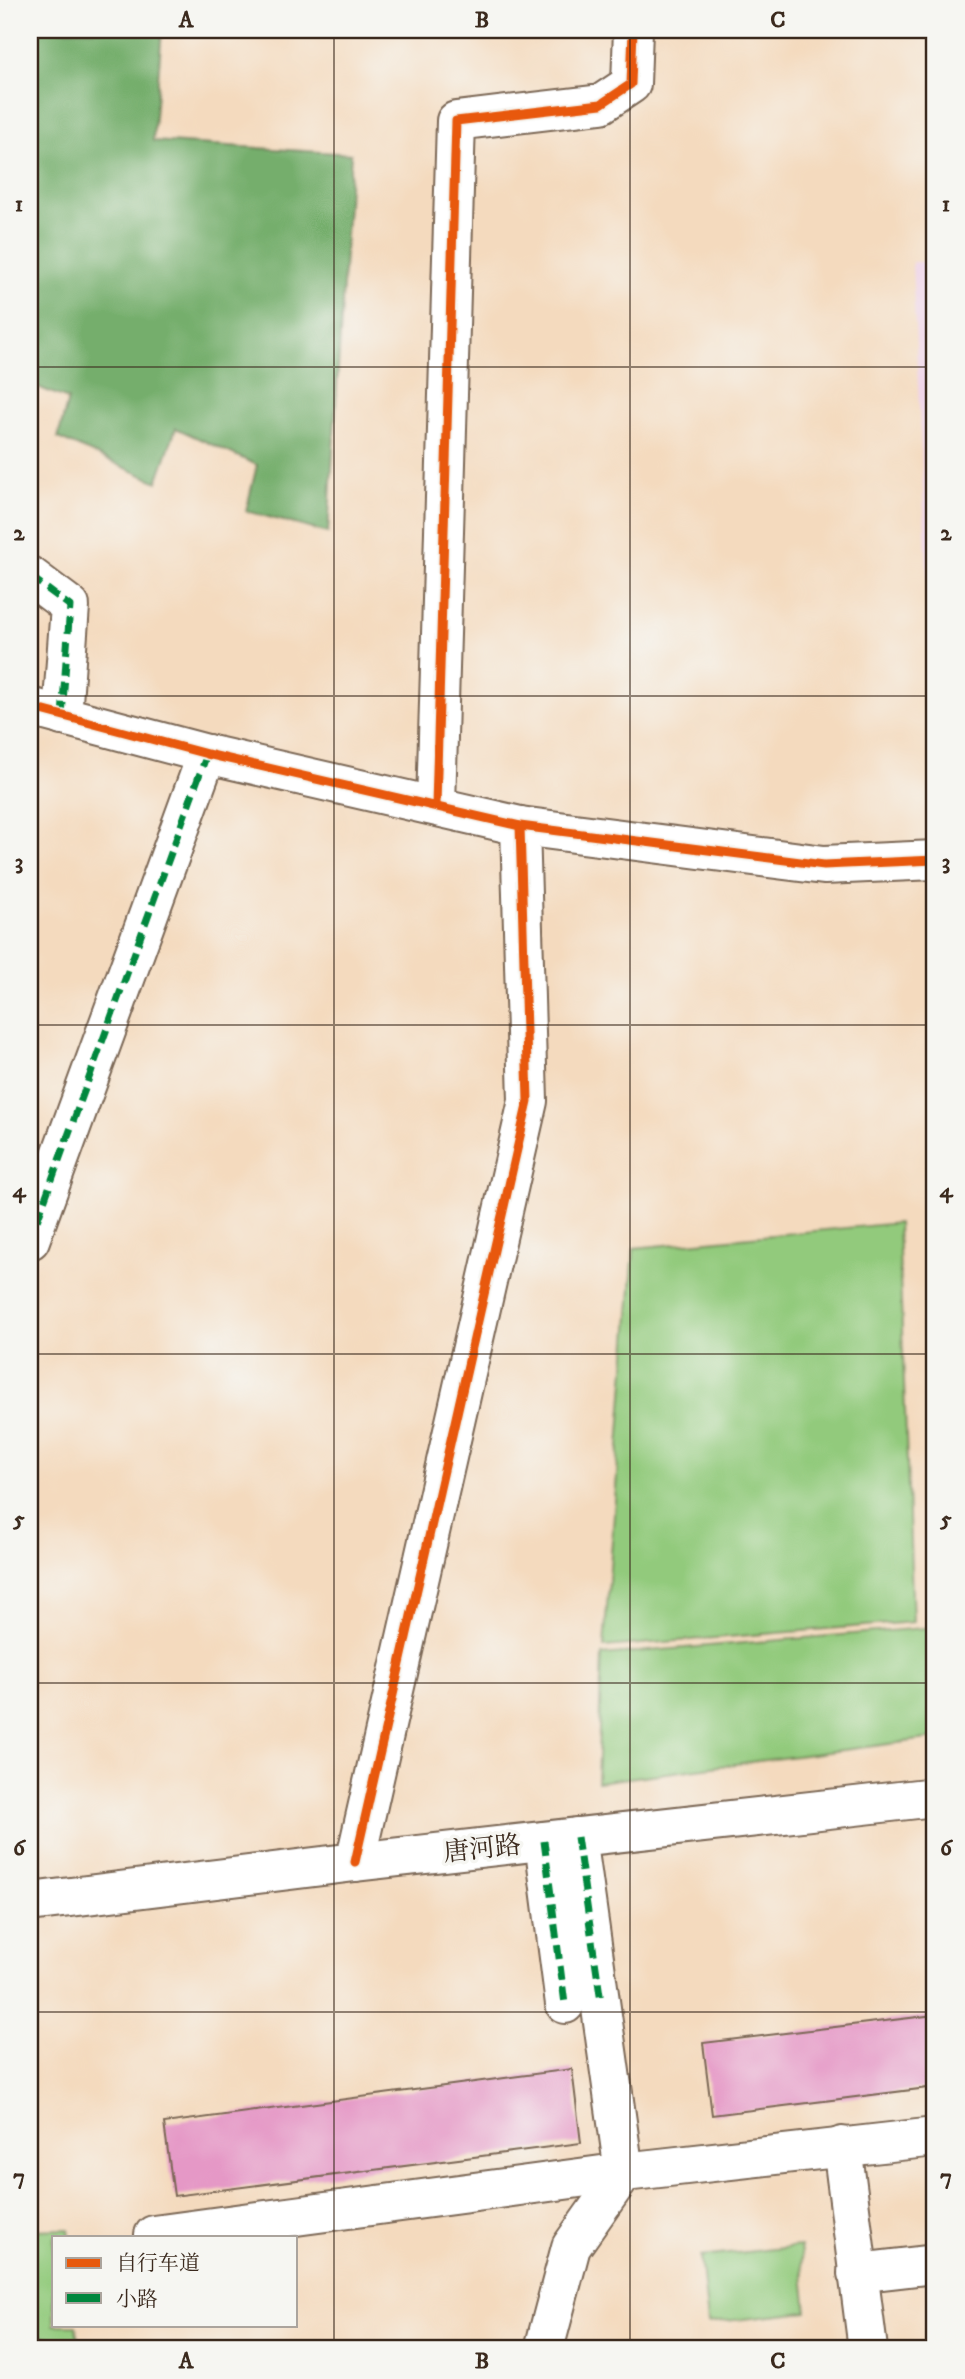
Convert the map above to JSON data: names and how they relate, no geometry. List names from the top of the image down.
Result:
{
  "streets": {
    "street": ["唐河路"]
  },
  "legend": ["自行车道", "小路"],
  "grid": {
    "columns": ["A", "B", "C"],
    "rows": [
      "1",
      "2",
      "3",
      "4",
      "5",
      "6",
      "7"
    ]
  }
}
